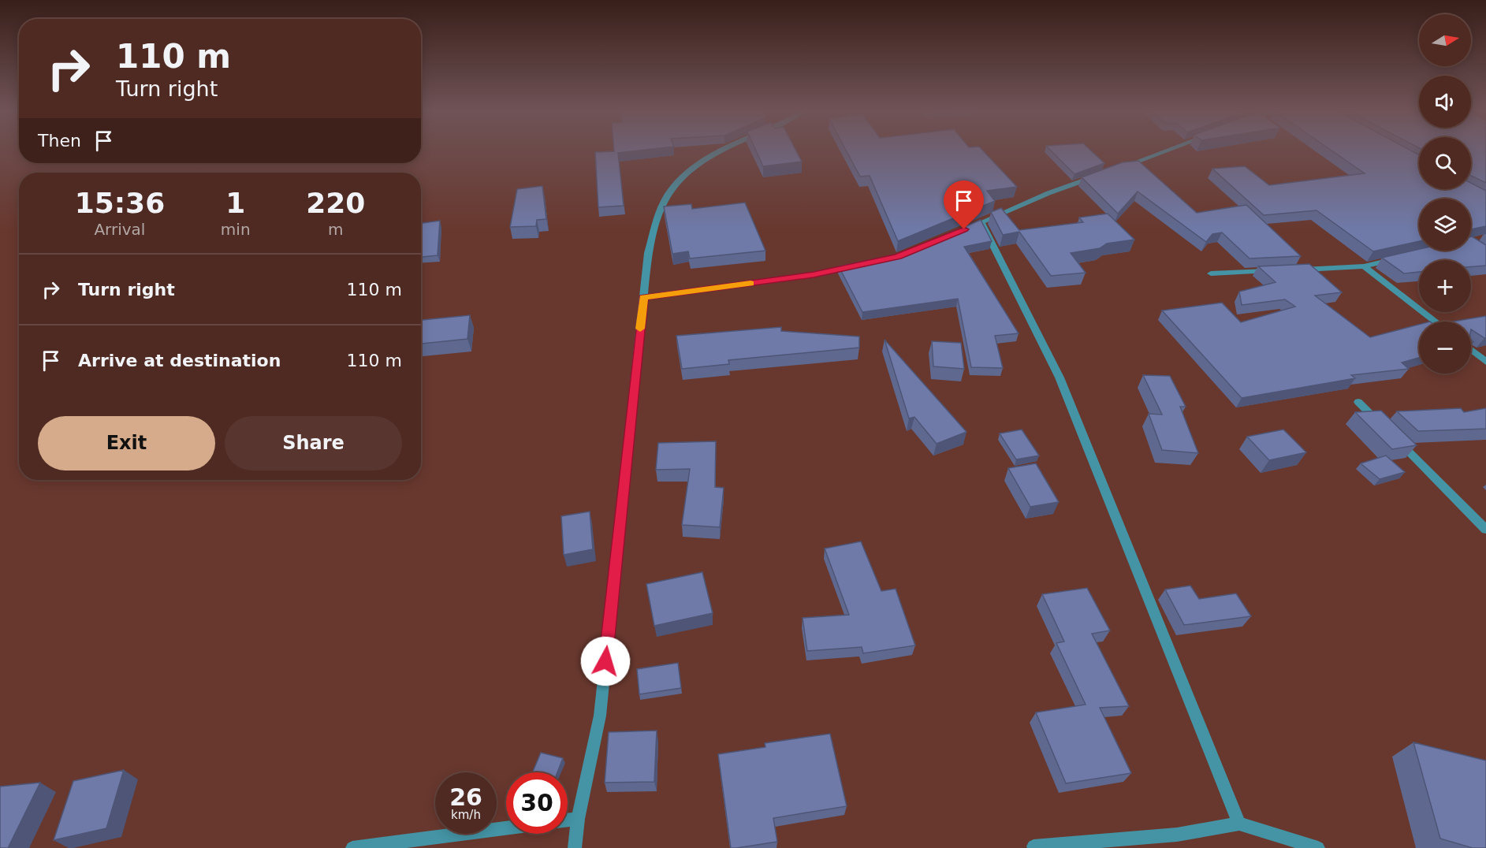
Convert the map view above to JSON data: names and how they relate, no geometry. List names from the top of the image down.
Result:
{
  "north": "right",
  "page": {
    "map_buttons": ["+", "−"],
    "turn": ["110 m", "Turn right"],
    "then": "Then",
    "eta": [
      "15:36",
      "Arrival",
      "1",
      "min",
      "220",
      "m"
    ],
    "list": [
      {
        "name": "Turn right",
        "value": "110 m"
      },
      {
        "name": "Arrive at destination",
        "value": "110 m"
      }
    ],
    "buttons": ["Exit", "Share"],
    "speed": "26 km/h",
    "limit": "30"
  }
}
